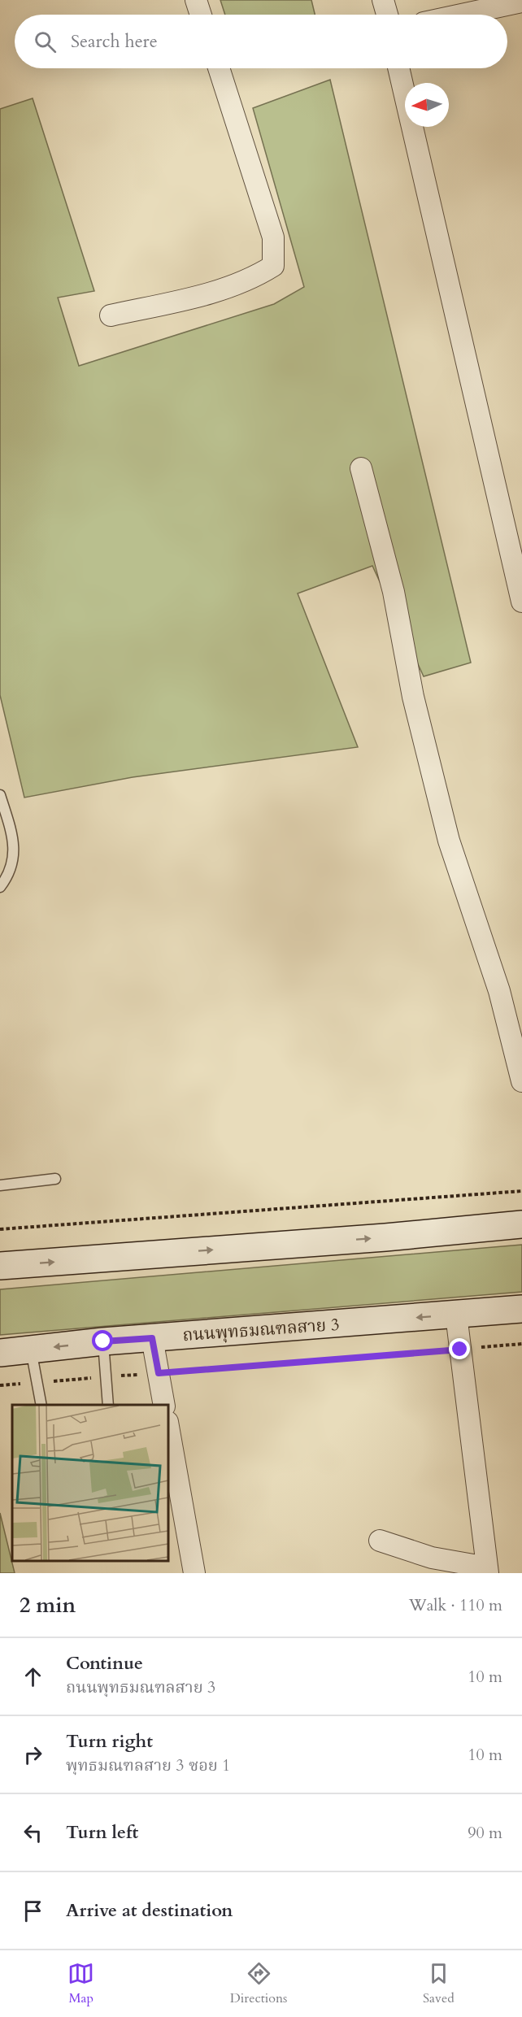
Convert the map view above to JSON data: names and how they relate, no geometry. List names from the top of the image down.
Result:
{
  "streets": {
    "main road": ["ถนนพุทธมณฑลสาย 3"]
  },
  "north": "left",
  "page": {
    "search": "Search here",
    "heading": ["2 min", "Walk · 110 m"],
    "list": [
      ["Continue", "ถนนพุทธมณฑลสาย 3", "10 m"],
      ["Turn right", "พุทธมณฑลสาย 3 ซอย 1", "10 m"],
      ["Turn left", "90 m"],
      "Arrive at destination"
    ],
    "nav": ["Map", "Directions", "Saved"]
  }
}
